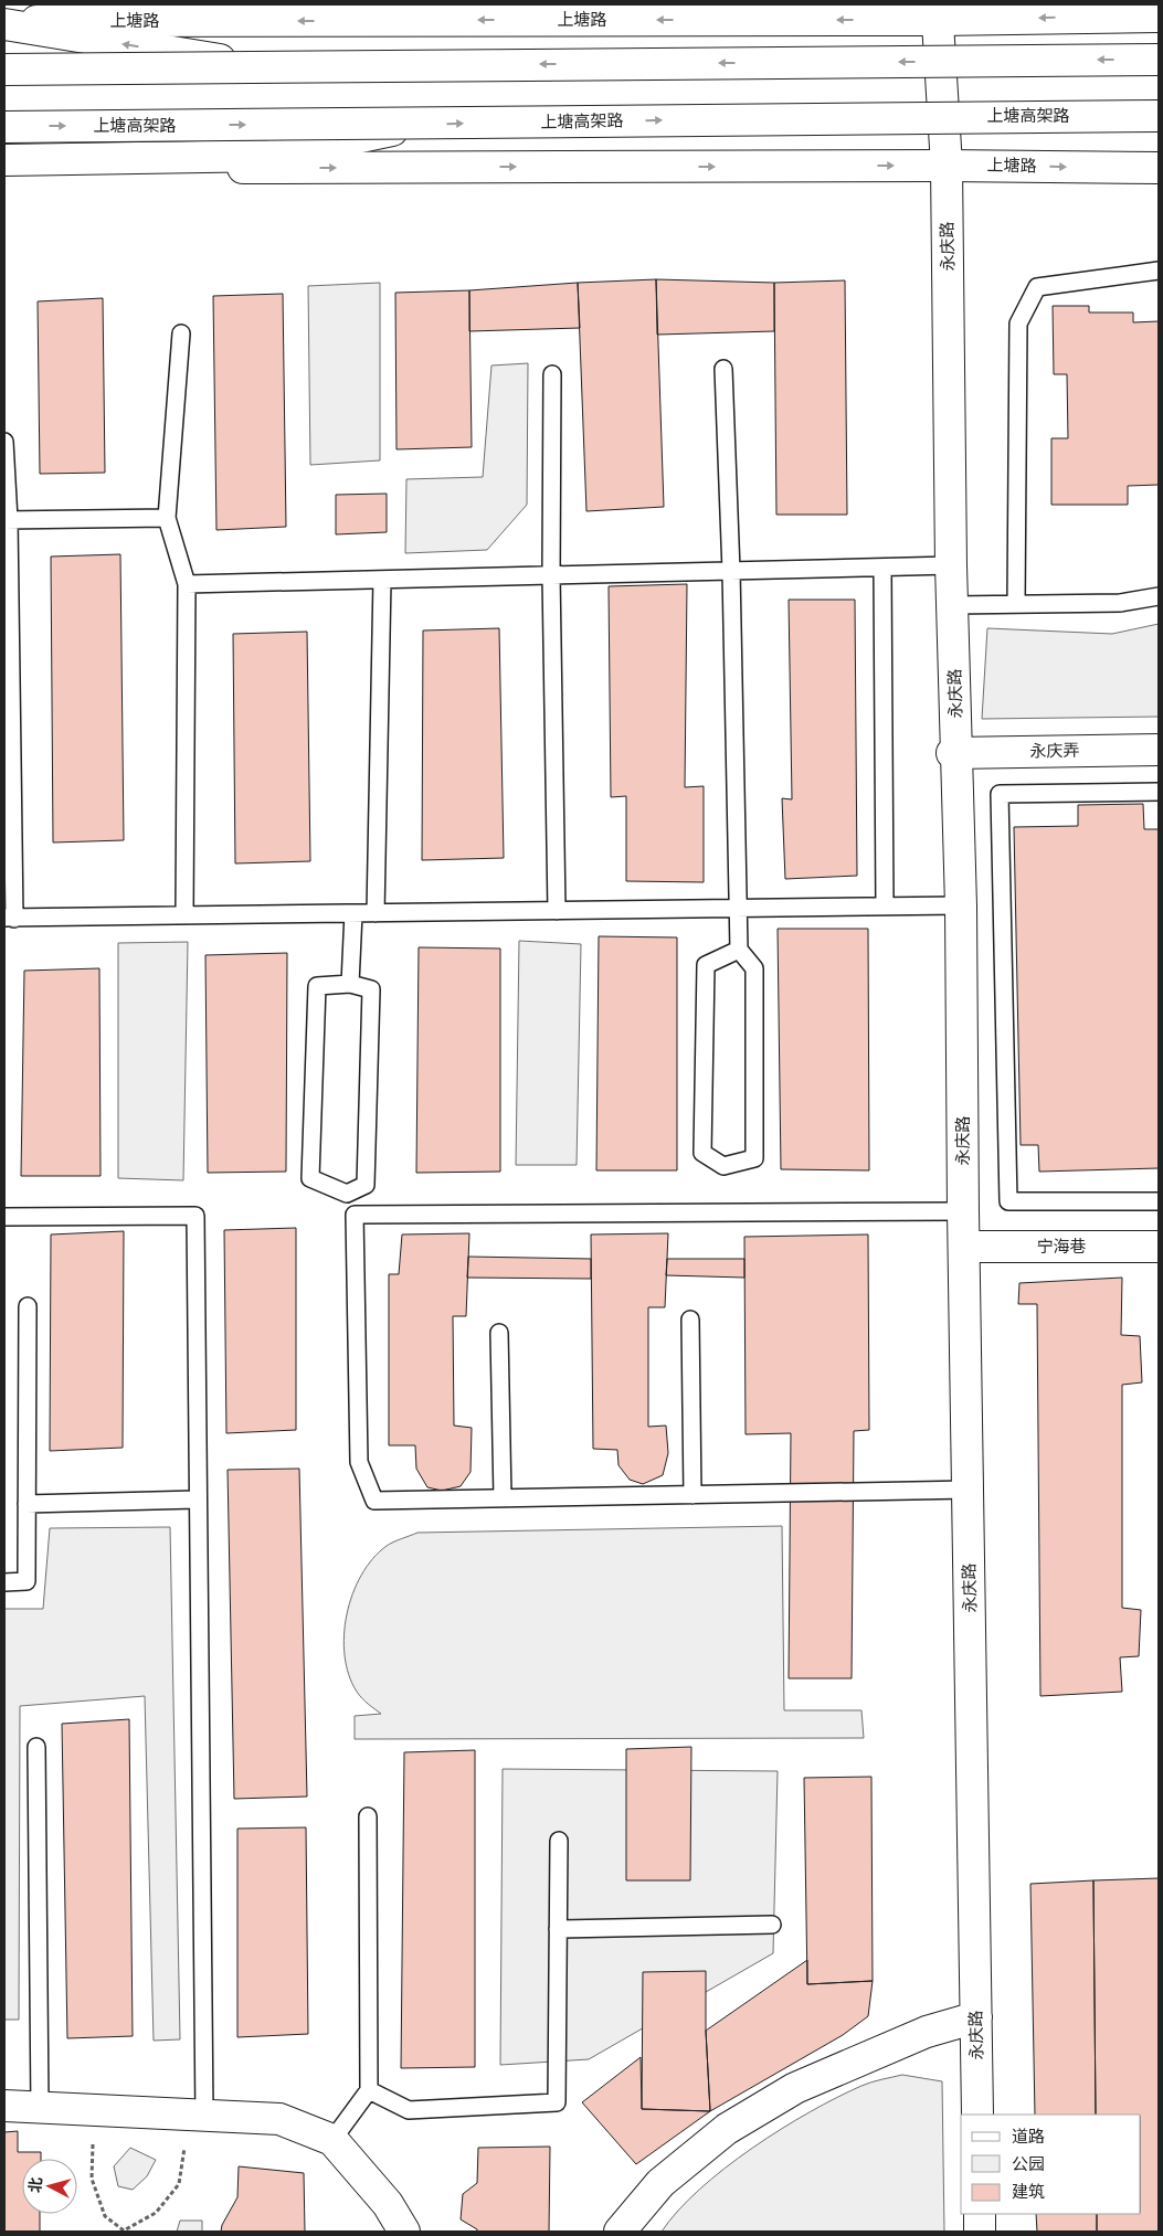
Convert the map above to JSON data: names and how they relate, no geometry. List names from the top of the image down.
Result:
{
  "streets": {
    "main road": [
      "上塘路",
      "上塘高架路",
      "永庆路",
      "永庆弄",
      "宁海巷"
    ]
  },
  "crossings": [
    ["上塘路", "永庆路"],
    ["永庆路", "永庆弄"],
    ["永庆路", "宁海巷"]
  ],
  "legend": ["道路", "公园", "建筑"],
  "north": "left"
}
